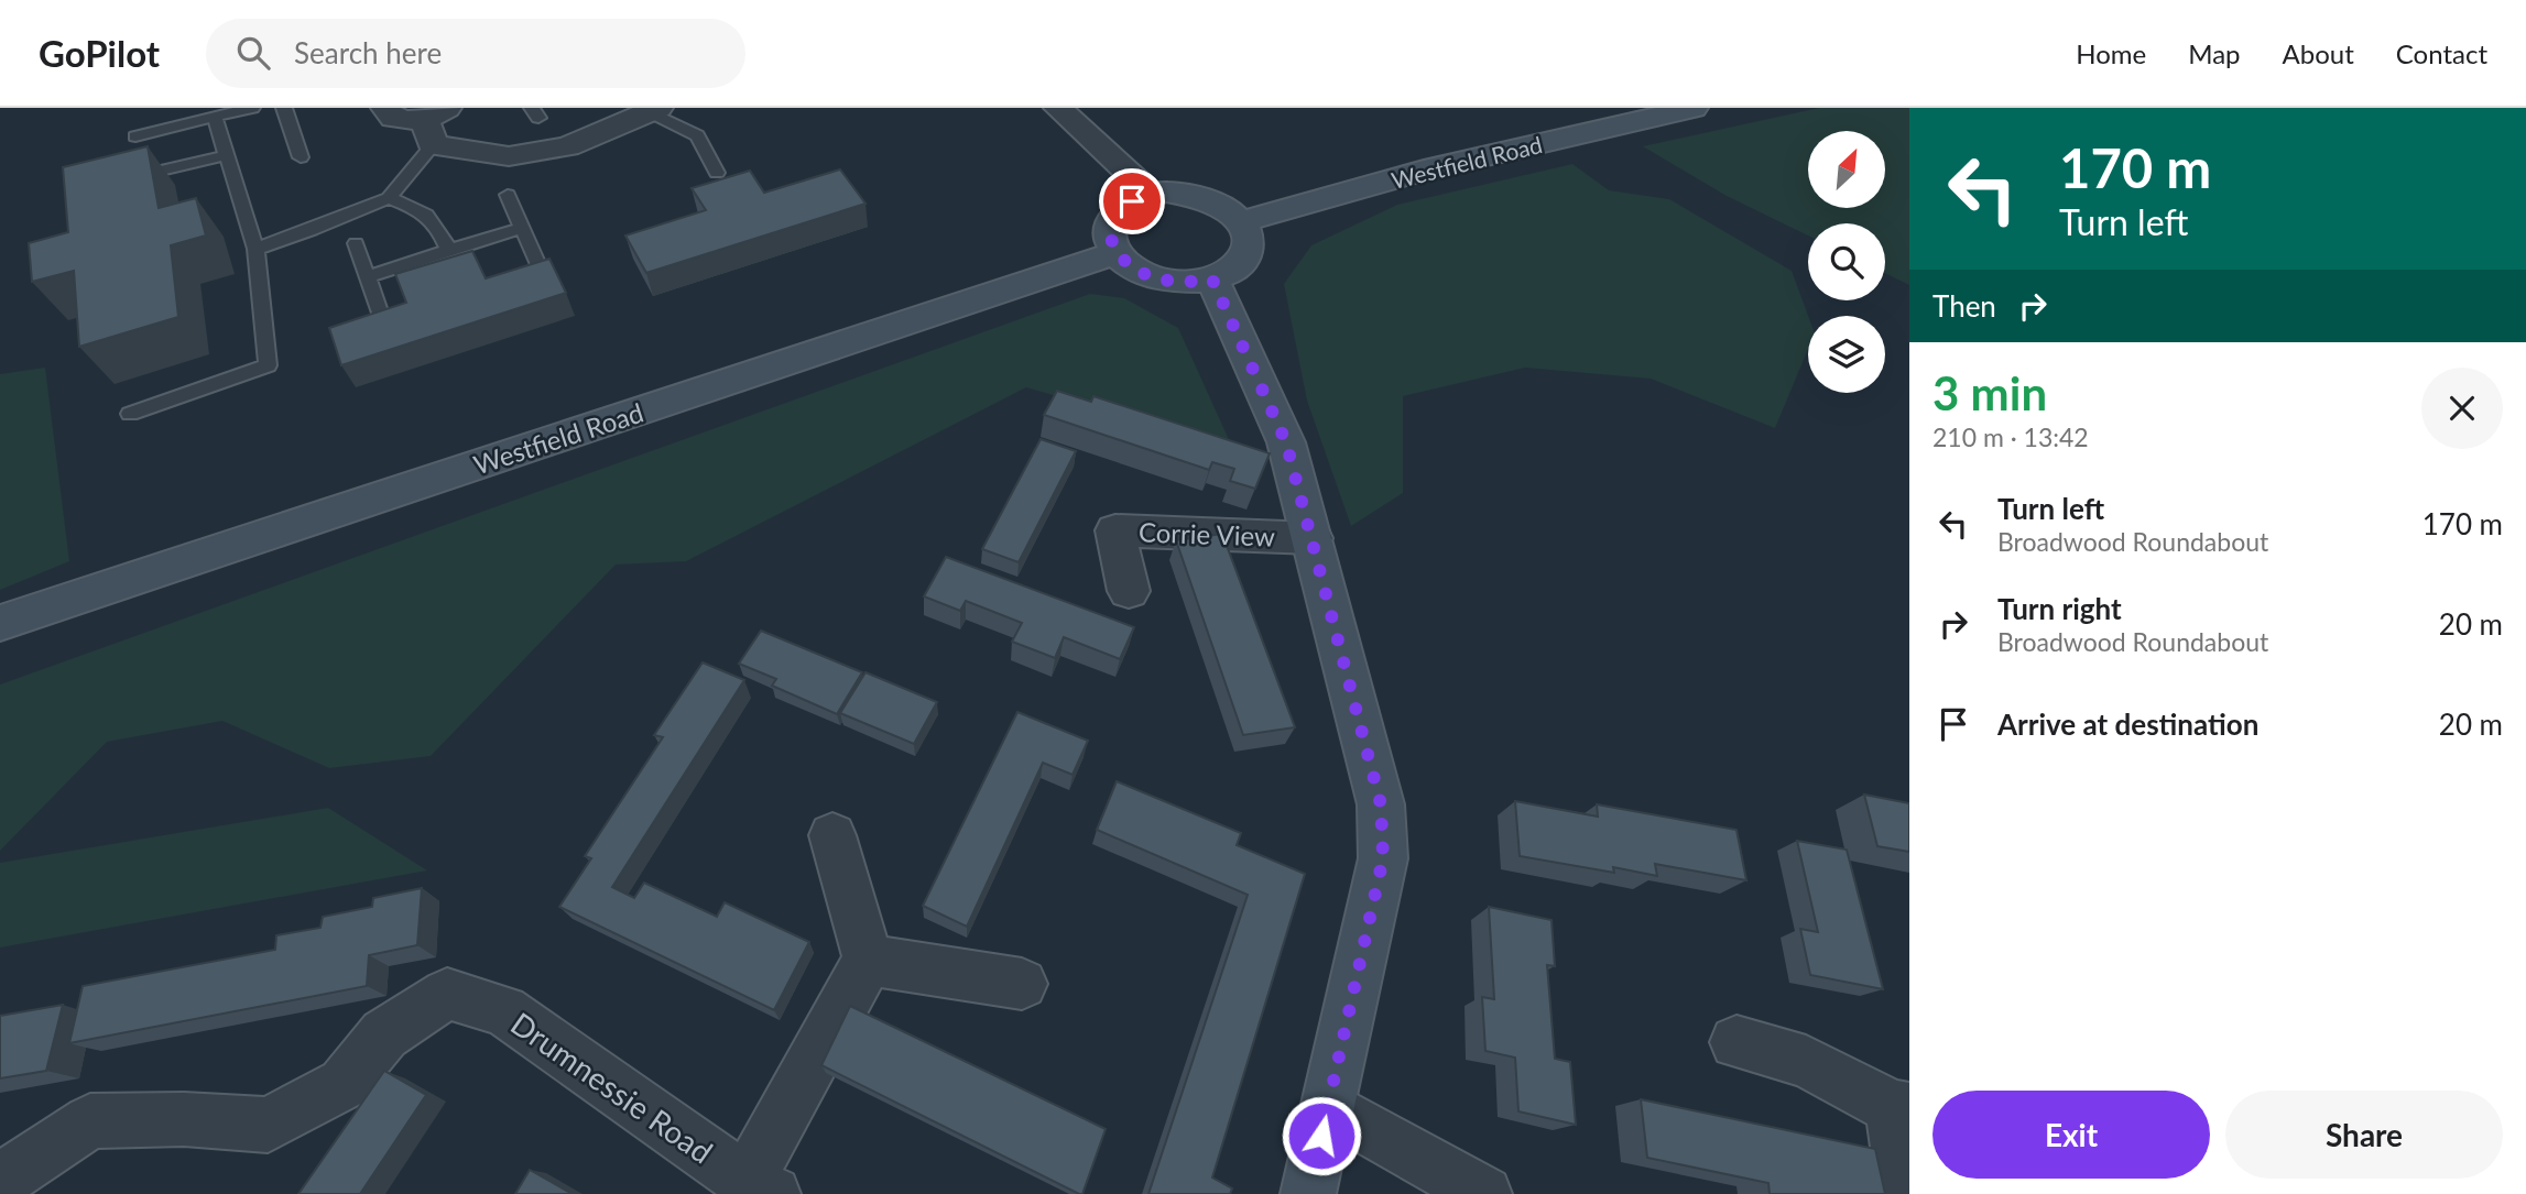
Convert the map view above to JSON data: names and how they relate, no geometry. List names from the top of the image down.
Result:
{
  "streets": {
    "street": ["Westfield Road", "Corrie View", "Drumnessie Road"]
  },
  "north": "top right",
  "page": {
    "header": "GoPilot",
    "search": "Search here",
    "nav": [
      "Home",
      "Map",
      "About",
      "Contact"
    ],
    "turn": ["170 m", "Turn left"],
    "then": "Then",
    "heading": ["3 min", "210 m · 13:42"],
    "list": [
      {
        "name": "Turn left",
        "note": "Broadwood Roundabout",
        "value": "170 m"
      },
      {
        "name": "Turn right",
        "note": "Broadwood Roundabout",
        "value": "20 m"
      },
      {
        "name": "Arrive at destination",
        "value": "20 m"
      }
    ],
    "buttons": ["Exit", "Share"]
  }
}
